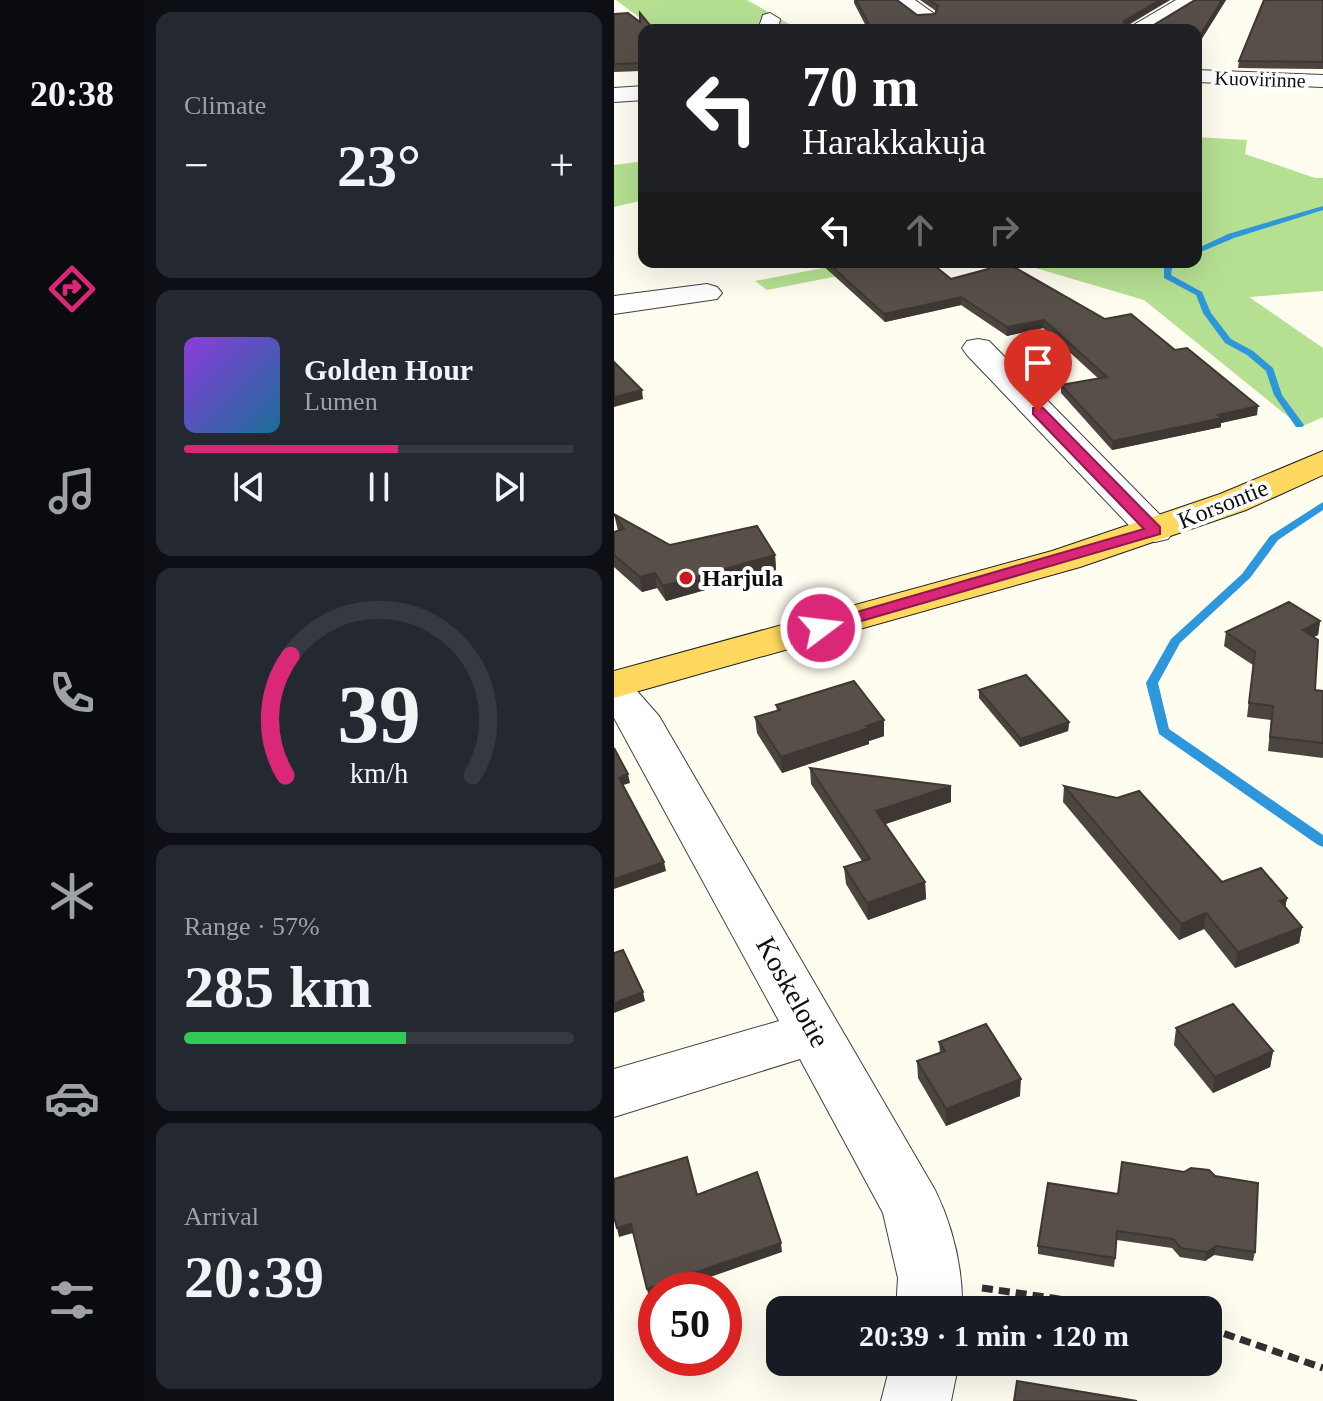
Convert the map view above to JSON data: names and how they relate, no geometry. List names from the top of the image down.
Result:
{
  "streets": {
    "main road": ["Korsontie"],
    "street": ["Kuovirinne", "Koskelotie"]
  },
  "places": ["Harjula"],
  "page": {
    "tabs": "20:38",
    "tile": [
      "Climate",
      ["Range · 57%", "285 km"],
      ["Arrival", "20:39"]
    ],
    "turn": ["70 m", "Harakkakuja"],
    "heat": ["−", "23°", "+"],
    "song": ["Golden Hour", "Lumen"],
    "limit": "50",
    "trip": "20:39 · 1 min · 120 m",
    "gauge": ["39", "km/h"]
  }
}
